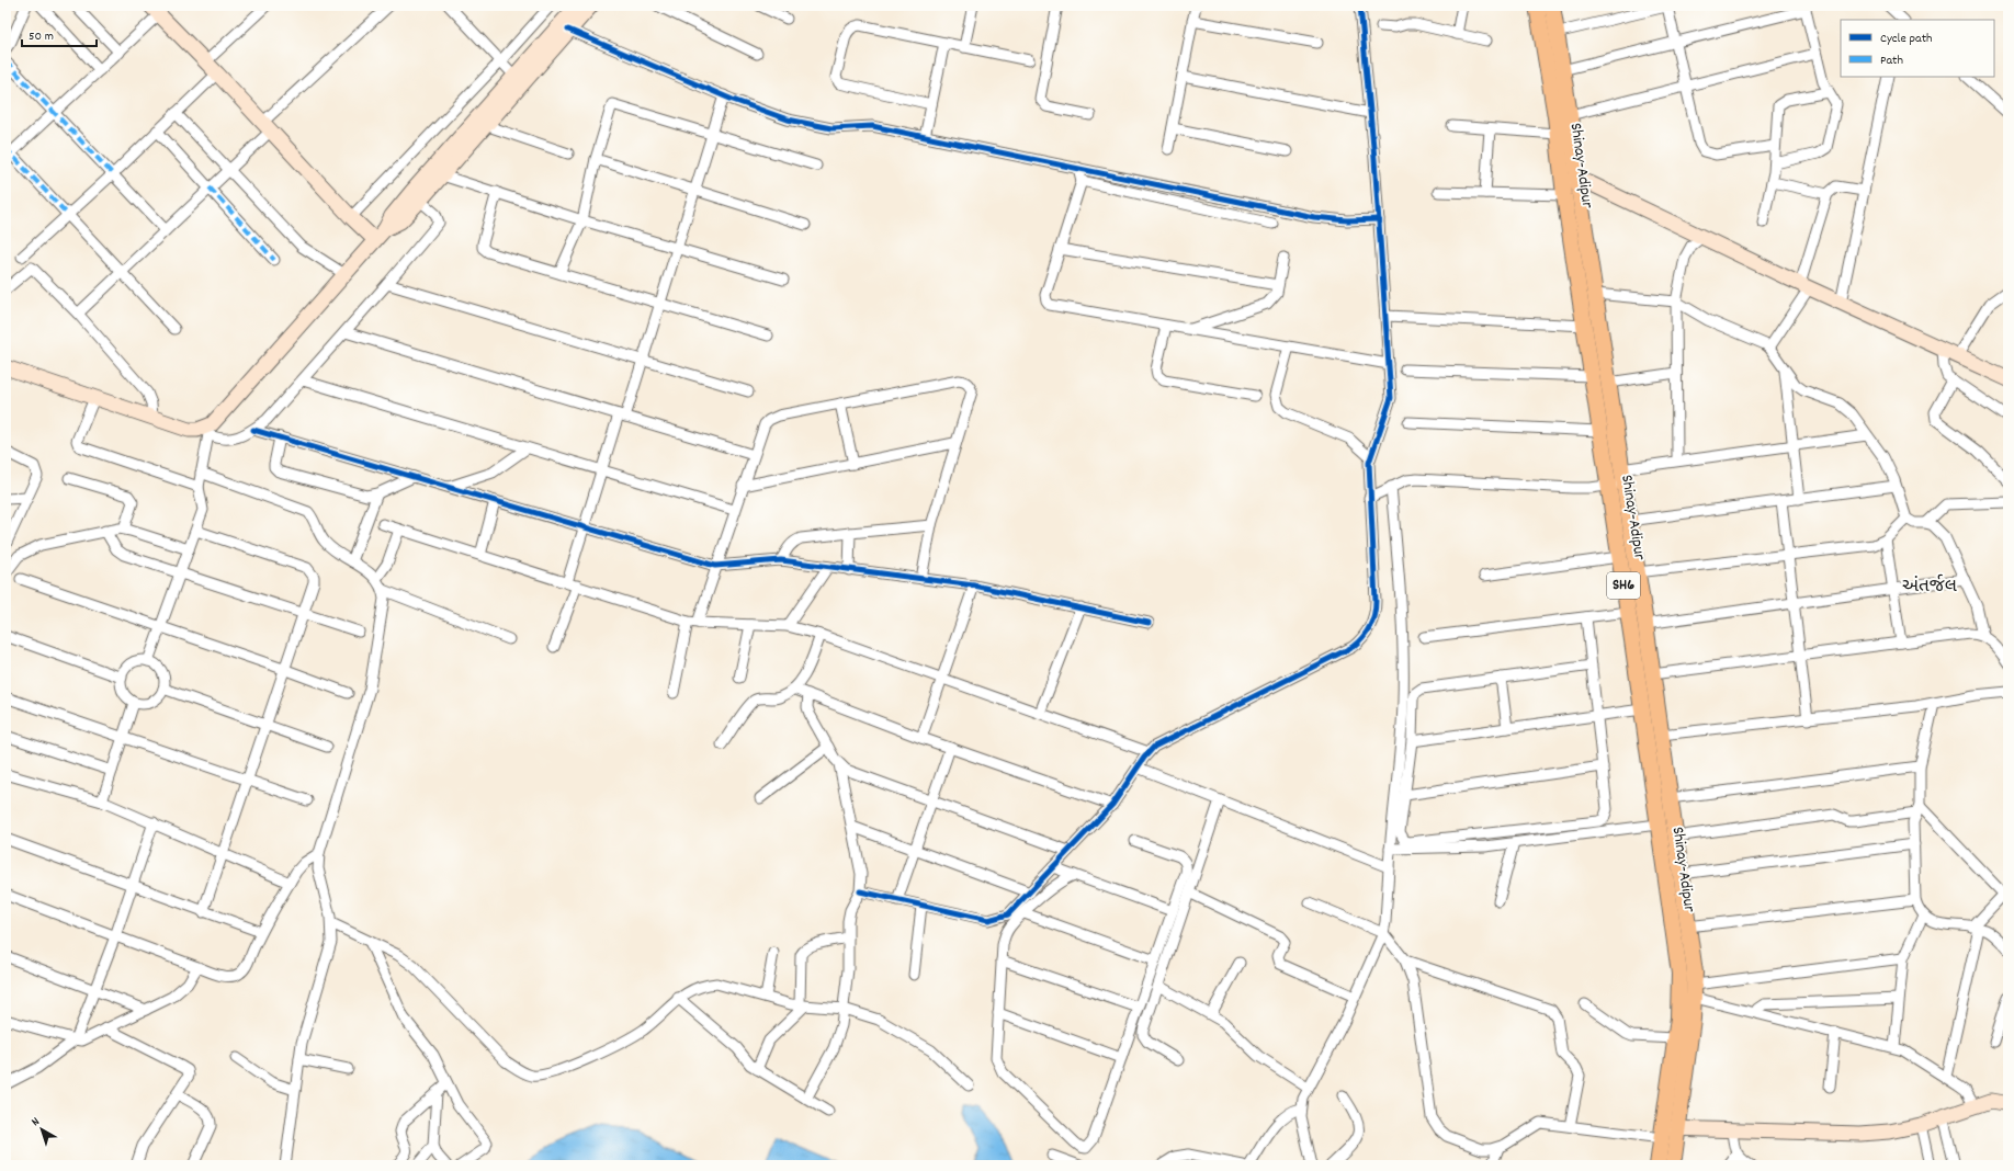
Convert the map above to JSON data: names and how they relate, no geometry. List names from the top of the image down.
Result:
{
  "streets": {
    "main road": ["Shinay-Adipur", "SH6"]
  },
  "districts": ["અંતર્જલ"],
  "legend": ["Cycle path", "Path"],
  "scale_bar": "50 m",
  "north": "top left"
}
